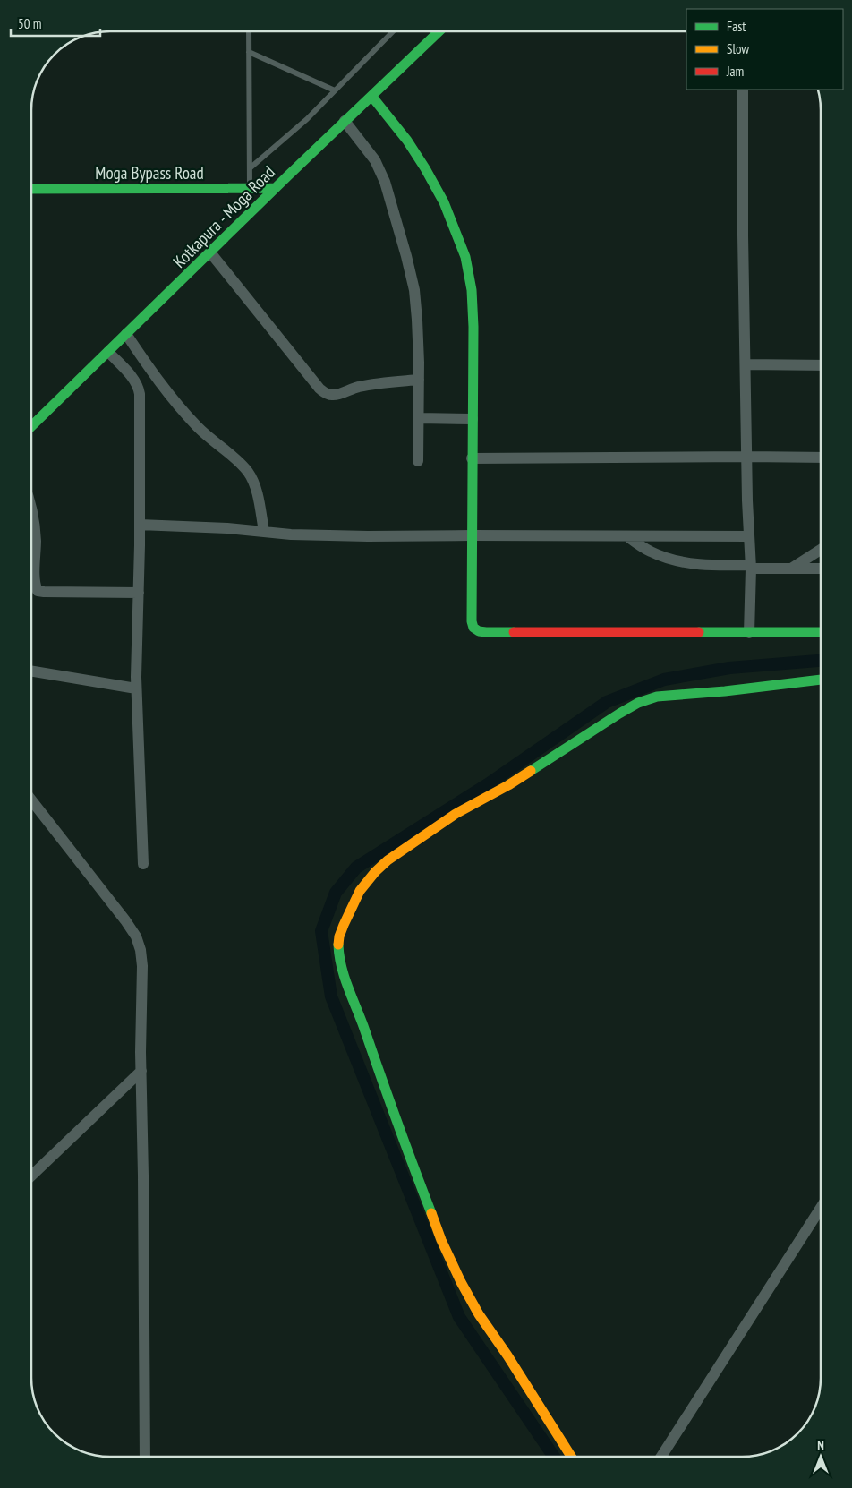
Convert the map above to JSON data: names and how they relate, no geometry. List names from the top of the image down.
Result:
{
  "streets": {
    "main road": ["Moga Bypass Road", "Kotkapura - Moga Road"]
  },
  "crossings": [
    ["Moga Bypass Road", "Kotkapura - Moga Road"]
  ],
  "legend": ["Fast", "Slow", "Jam"],
  "scale_bar": "50 m",
  "north": "top"
}
